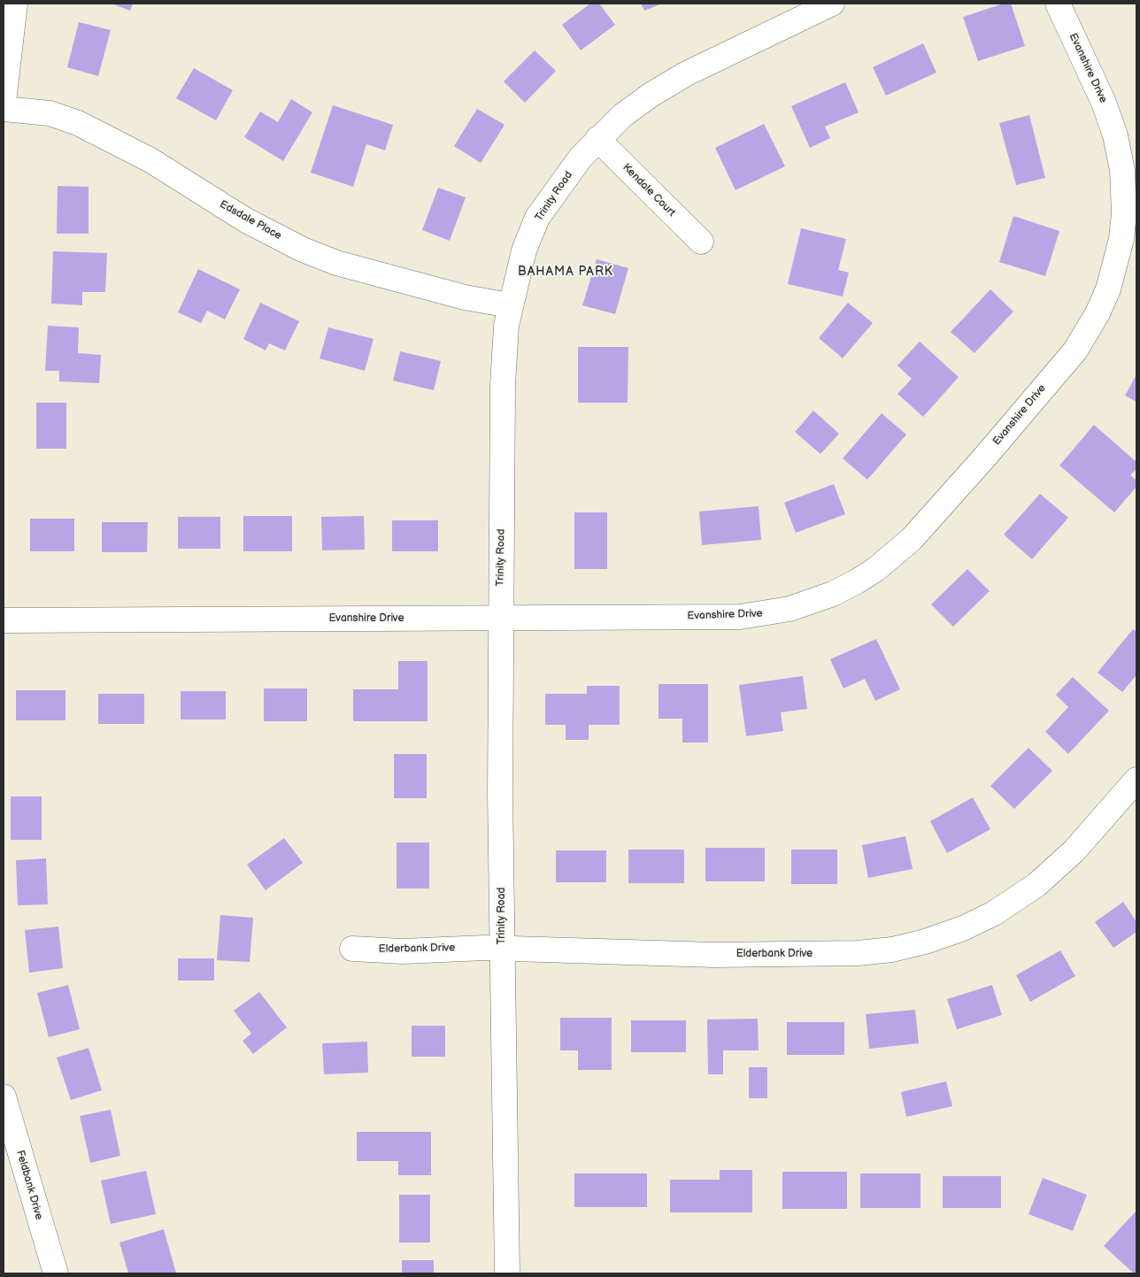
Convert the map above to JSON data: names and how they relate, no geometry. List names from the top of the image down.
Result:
{
  "streets": {
    "street": [
      "Evanshire Drive",
      "Kendale Court",
      "Trinity Road",
      "Edsdale Place",
      "Elderbank Drive",
      "Feldbank Drive"
    ]
  },
  "crossings": [
    ["Evanshire Drive", "Trinity Road"],
    ["Kendale Court", "Trinity Road"],
    ["Trinity Road", "Edsdale Place"],
    ["Trinity Road", "Elderbank Drive"]
  ],
  "districts": ["BAHAMA PARK"]
}
